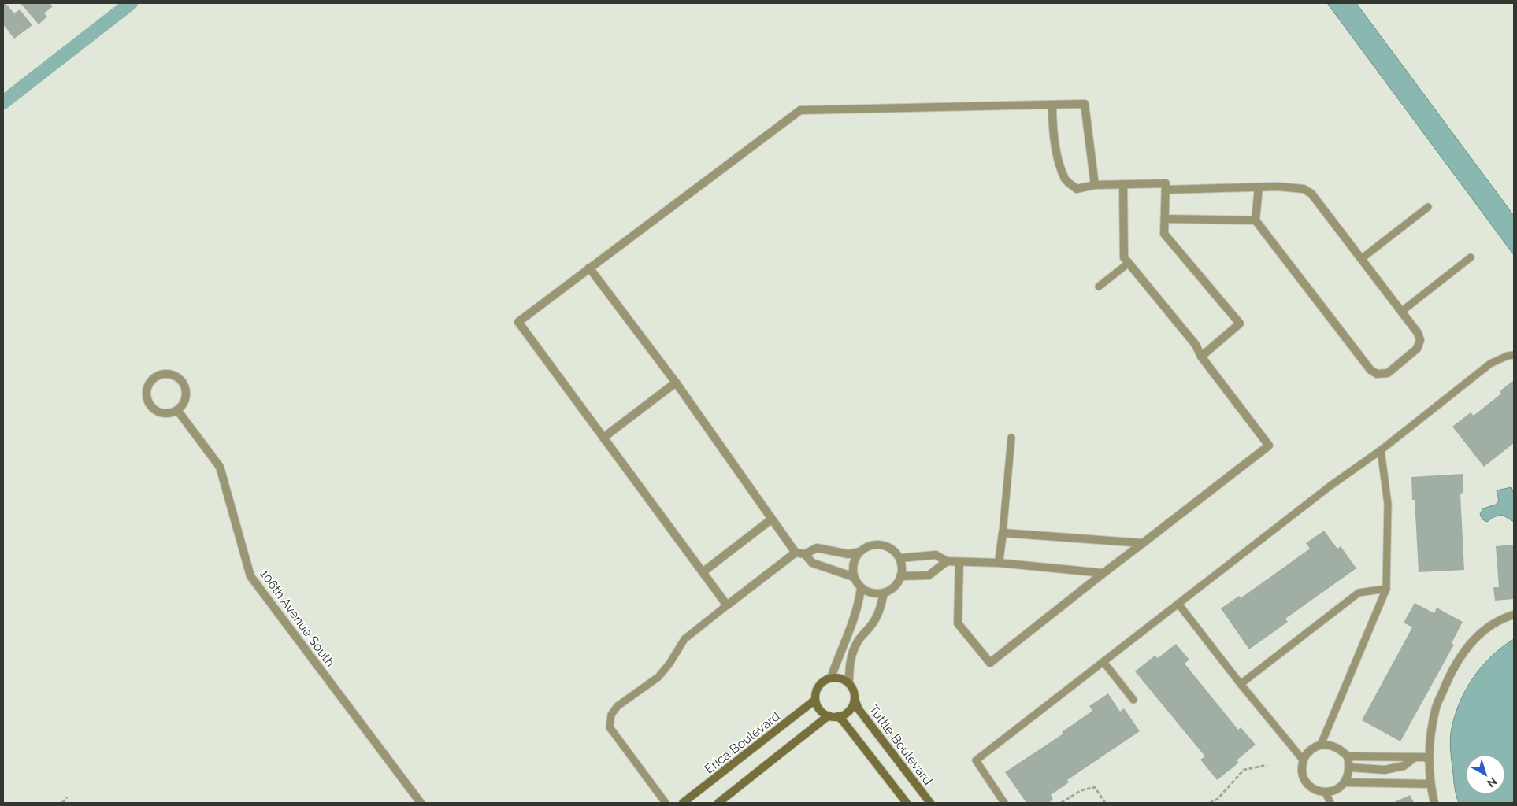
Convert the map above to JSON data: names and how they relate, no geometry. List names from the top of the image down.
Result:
{
  "streets": {
    "street": ["106th Avenue South", "Erica Boulevard", "Tuttle Boulevard"]
  },
  "crossings": [
    ["Erica Boulevard", "Tuttle Boulevard"]
  ],
  "north": "bottom right"
}
